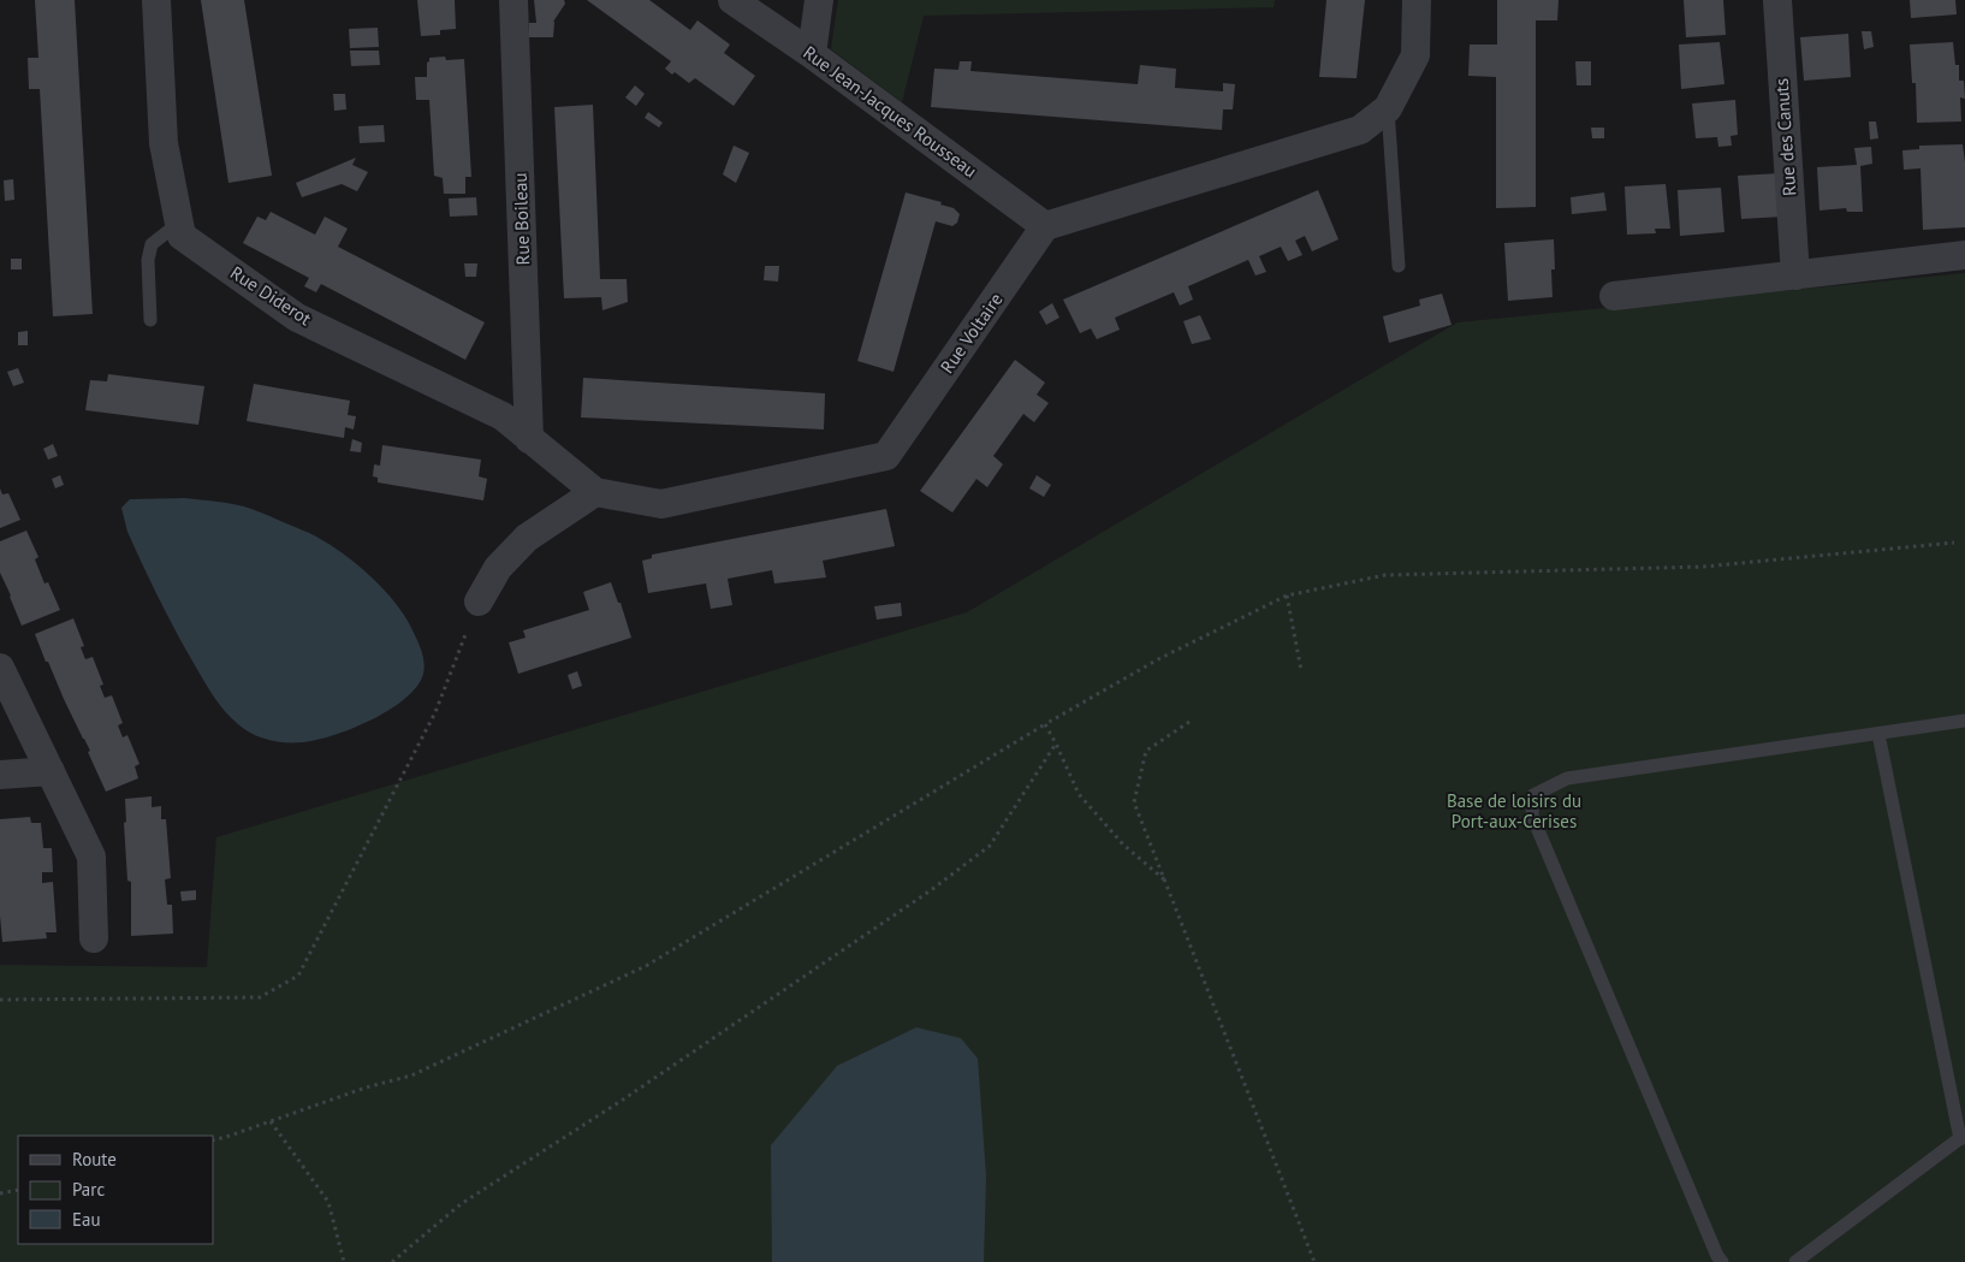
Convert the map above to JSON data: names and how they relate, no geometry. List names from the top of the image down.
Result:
{
  "streets": {
    "street": [
      "Rue Jean-Jacques Rousseau",
      "Rue des Canuts",
      "Rue Boileau",
      "Rue Diderot",
      "Rue Voltaire"
    ]
  },
  "crossings": [
    ["Rue Jean-Jacques Rousseau", "Rue Voltaire"],
    ["Rue Boileau", "Rue Diderot"],
    ["Rue Diderot", "Rue Voltaire"]
  ],
  "parks": ["Base de loisirs du Port-aux-Cerises"],
  "legend": ["Route", "Parc", "Eau"]
}
